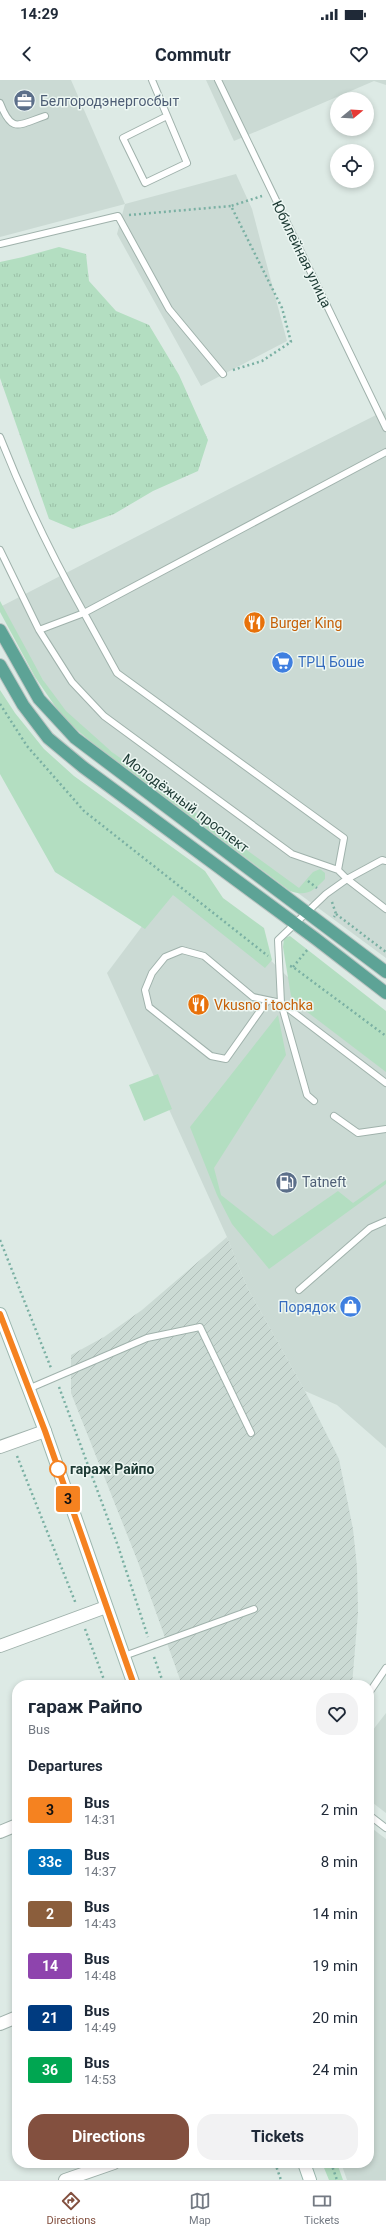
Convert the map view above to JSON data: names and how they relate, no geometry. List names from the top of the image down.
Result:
{
  "streets": {
    "main road": ["Молодёжный проспект"],
    "lane": ["Юбилейная улица"]
  },
  "places": {
    "office": ["Белгородэнергосбыт"],
    "restaurant": ["Burger King", "Vkusno i tochka"],
    "supermarket": ["ТРЦ Боше"],
    "fuel station": ["Tatneft"],
    "shop": ["Порядок"],
    "other": ["гараж Райпо"]
  },
  "lines": ["bus line 3"],
  "north": "right",
  "page": {
    "status": "14:29",
    "header": "Commutr",
    "on_map": "3",
    "heading": [
      ["гараж Райпо", "Bus"],
      "Departures"
    ],
    "list": [
      {
        "mark": "3",
        "name": "Bus",
        "note": "14:31",
        "value": "2 min"
      },
      {
        "mark": "33с",
        "name": "Bus",
        "note": "14:37",
        "value": "8 min"
      },
      {
        "mark": "2",
        "name": "Bus",
        "note": "14:43",
        "value": "14 min"
      },
      {
        "mark": "14",
        "name": "Bus",
        "note": "14:48",
        "value": "19 min"
      },
      {
        "mark": "21",
        "name": "Bus",
        "note": "14:49",
        "value": "20 min"
      },
      {
        "mark": "36",
        "name": "Bus",
        "note": "14:53",
        "value": "24 min"
      }
    ],
    "buttons": ["Directions", "Tickets"],
    "tabs": ["Directions", "Map", "Tickets"]
  }
}
